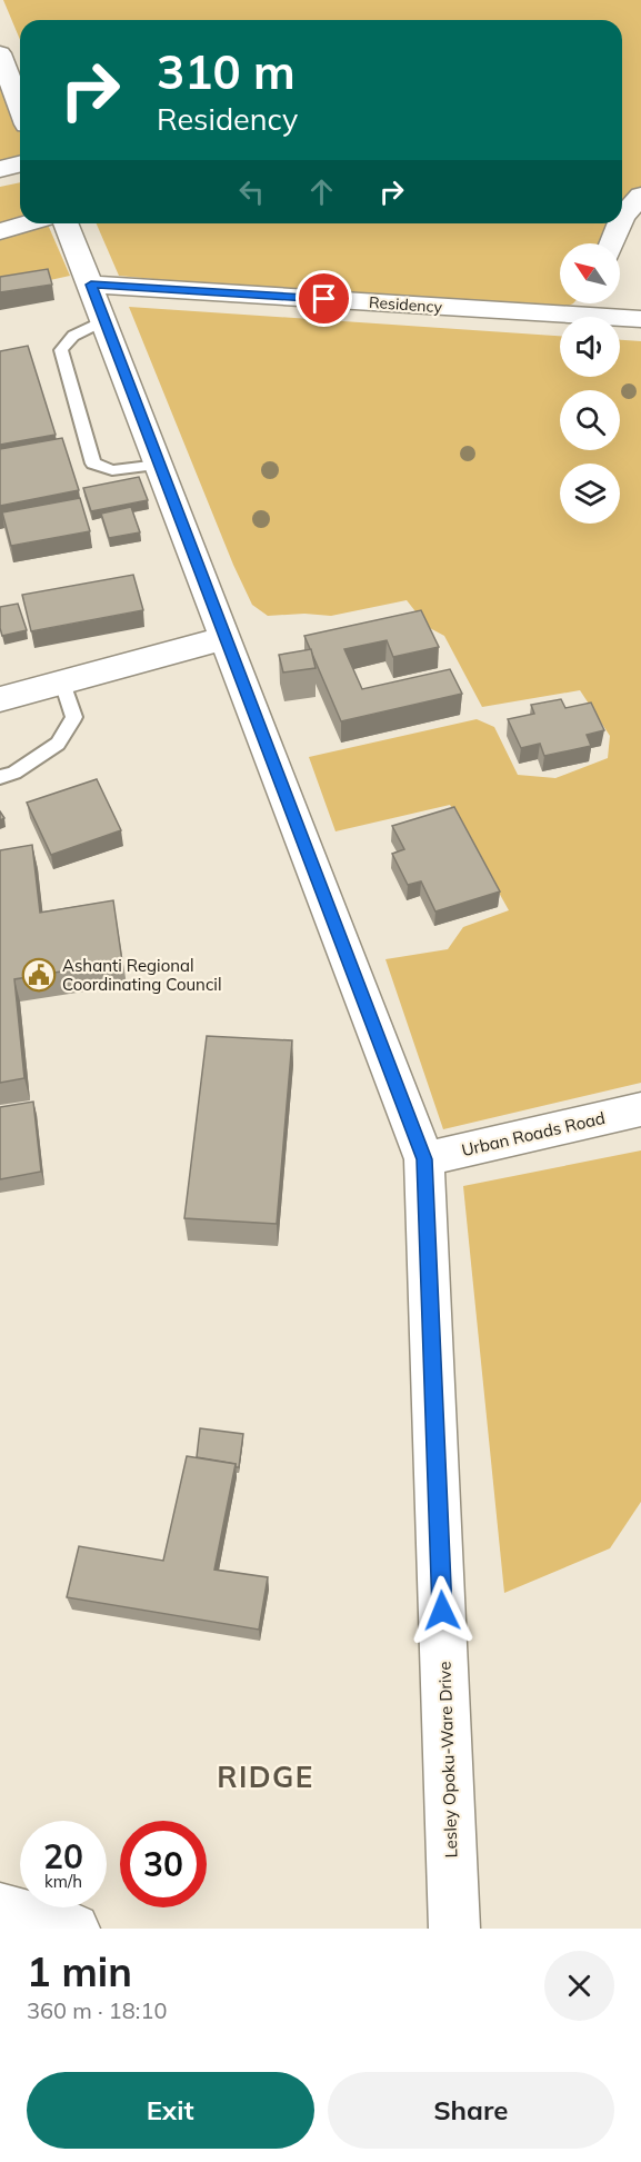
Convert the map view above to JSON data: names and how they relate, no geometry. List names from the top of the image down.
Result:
{
  "streets": {
    "street": ["Residency", "Urban Roads Road", "Lesley Opoku-Ware Drive"]
  },
  "crossings": [
    ["Residency", "Lesley Opoku-Ware Drive"],
    ["Urban Roads Road", "Lesley Opoku-Ware Drive"]
  ],
  "districts": ["RIDGE"],
  "places": {
    "public building": ["Ashanti Regional Coordinating Council"]
  },
  "north": "top left",
  "page": {
    "turn": ["310 m", "Residency"],
    "speed": "20 km/h",
    "limit": "30",
    "heading": ["1 min", "360 m · 18:10"],
    "buttons": ["Exit", "Share"]
  }
}
